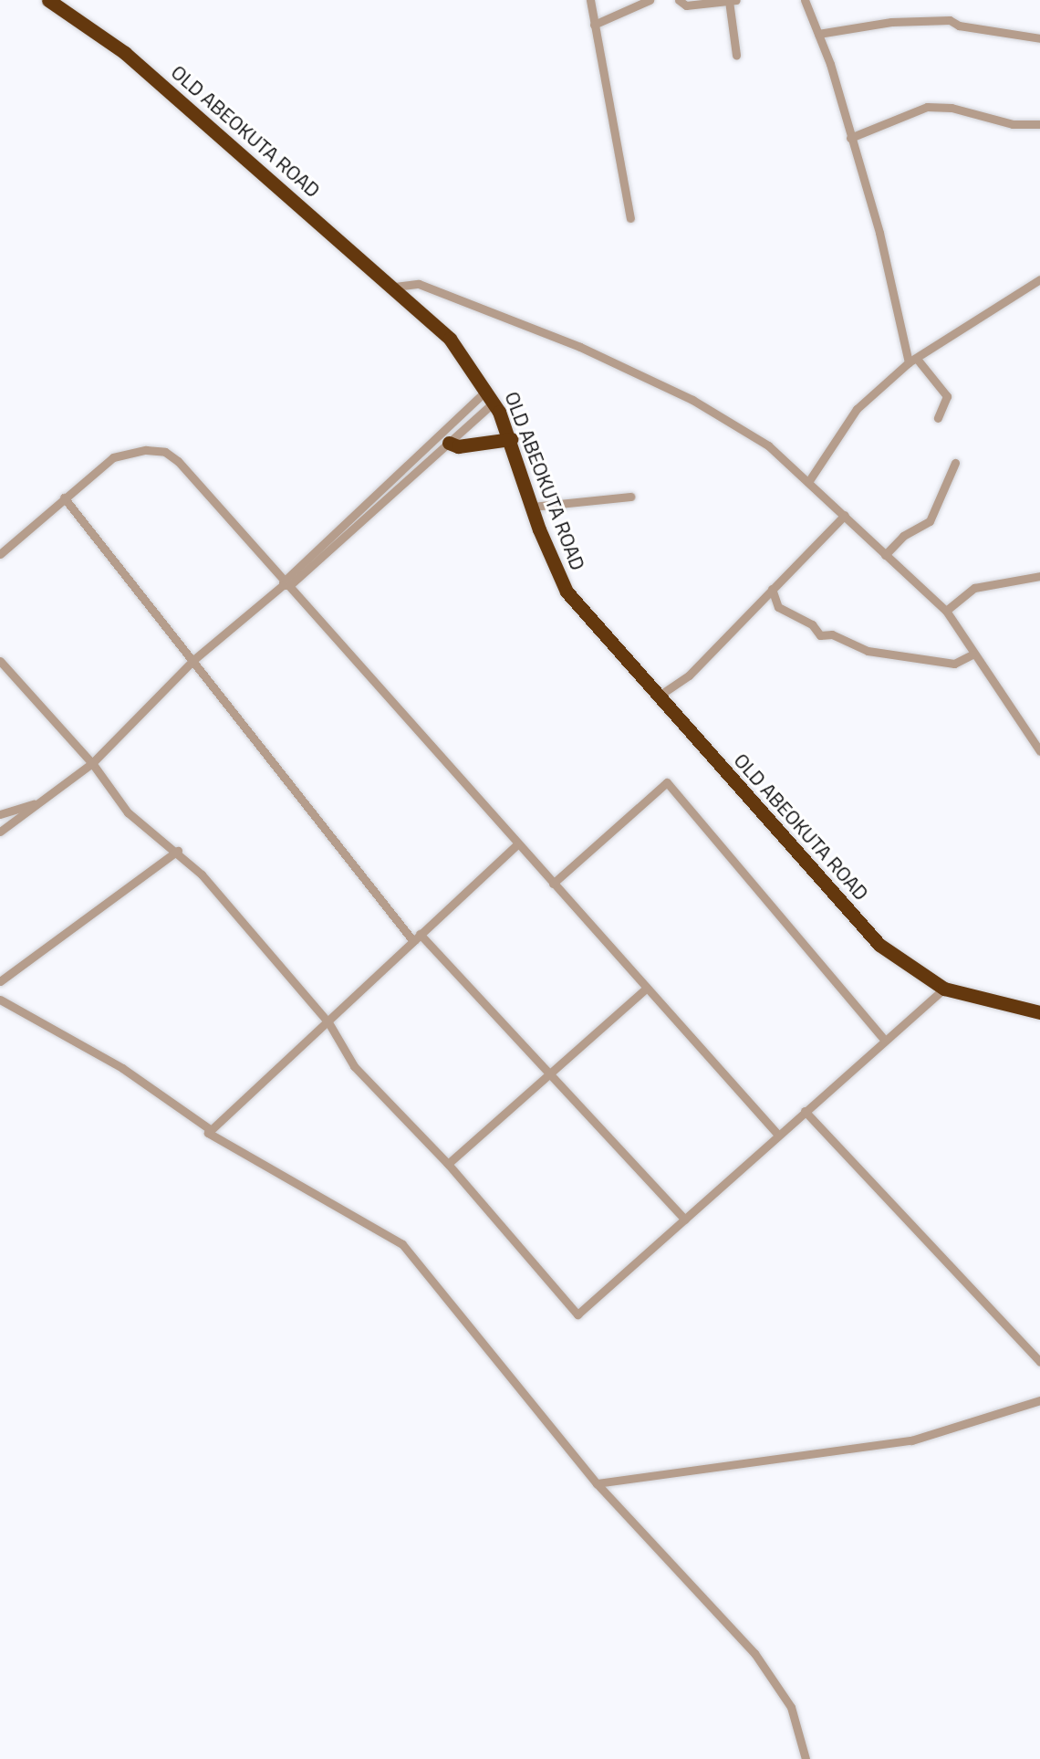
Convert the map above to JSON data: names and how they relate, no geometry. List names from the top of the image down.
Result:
{
  "streets": {
    "highway": ["OLD ABEOKUTA ROAD"]
  }
}
